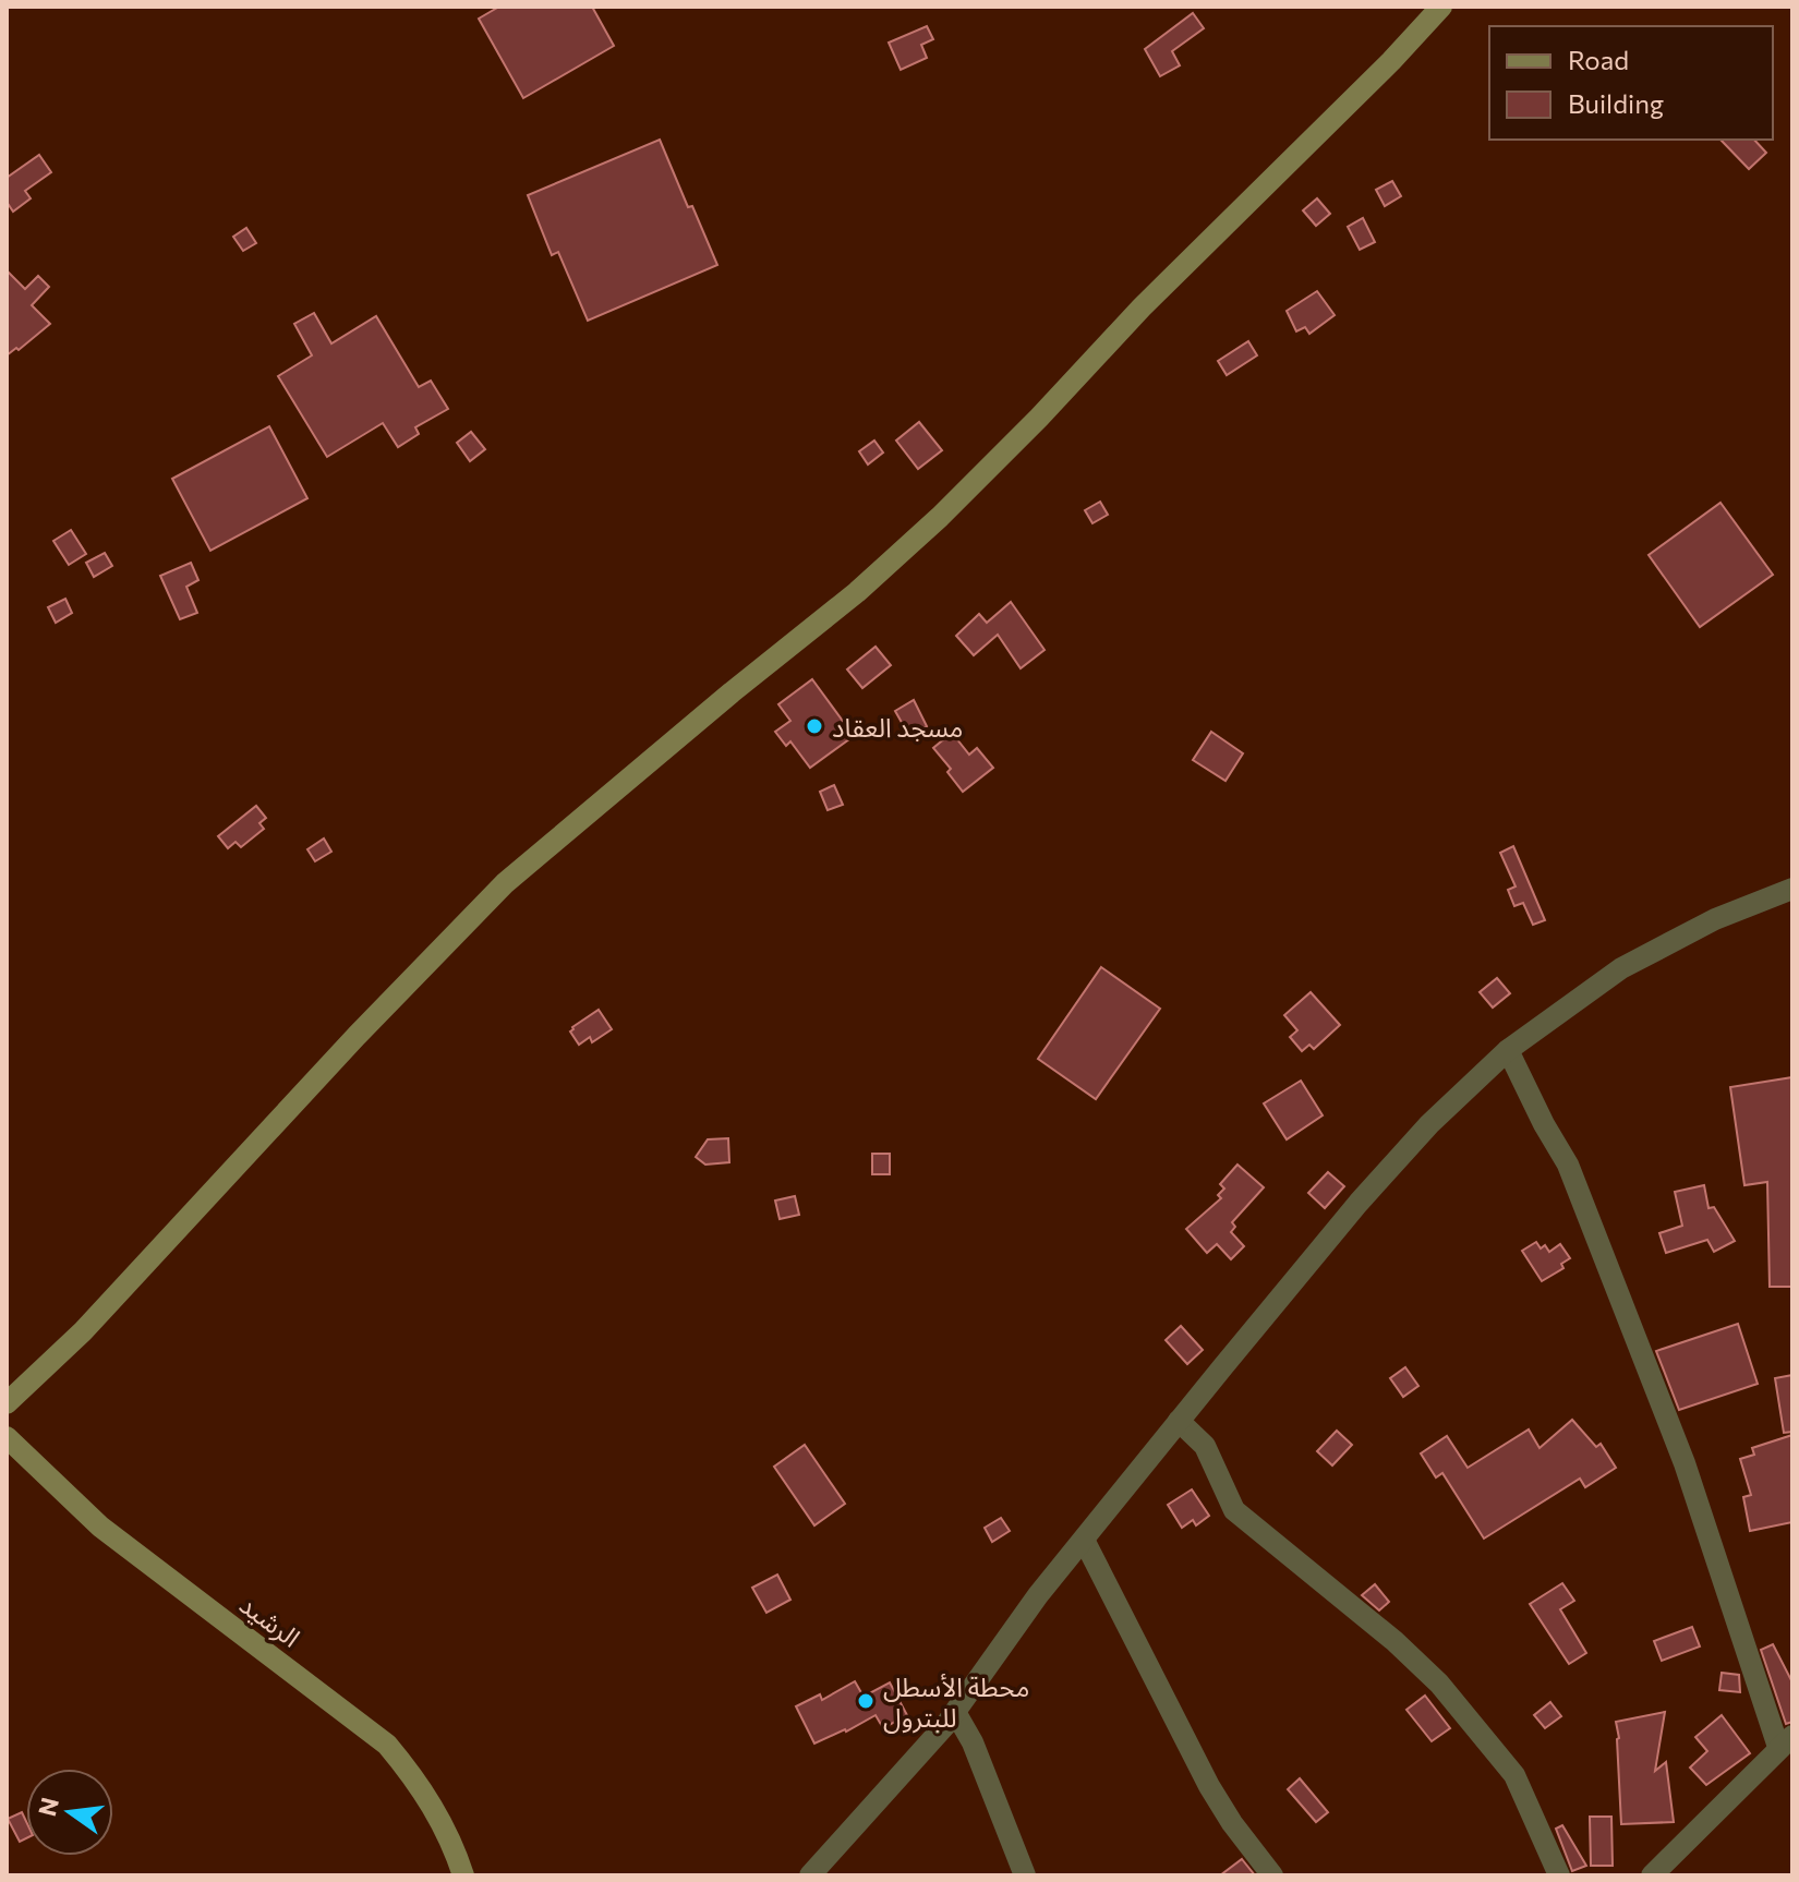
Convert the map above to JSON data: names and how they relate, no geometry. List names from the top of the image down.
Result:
{
  "streets": {
    "main road": ["الرشيد"]
  },
  "places": ["مسجد العقاد", "محطة الأسطل للبترول"],
  "legend": ["Road", "Building"],
  "north": "left"
}
